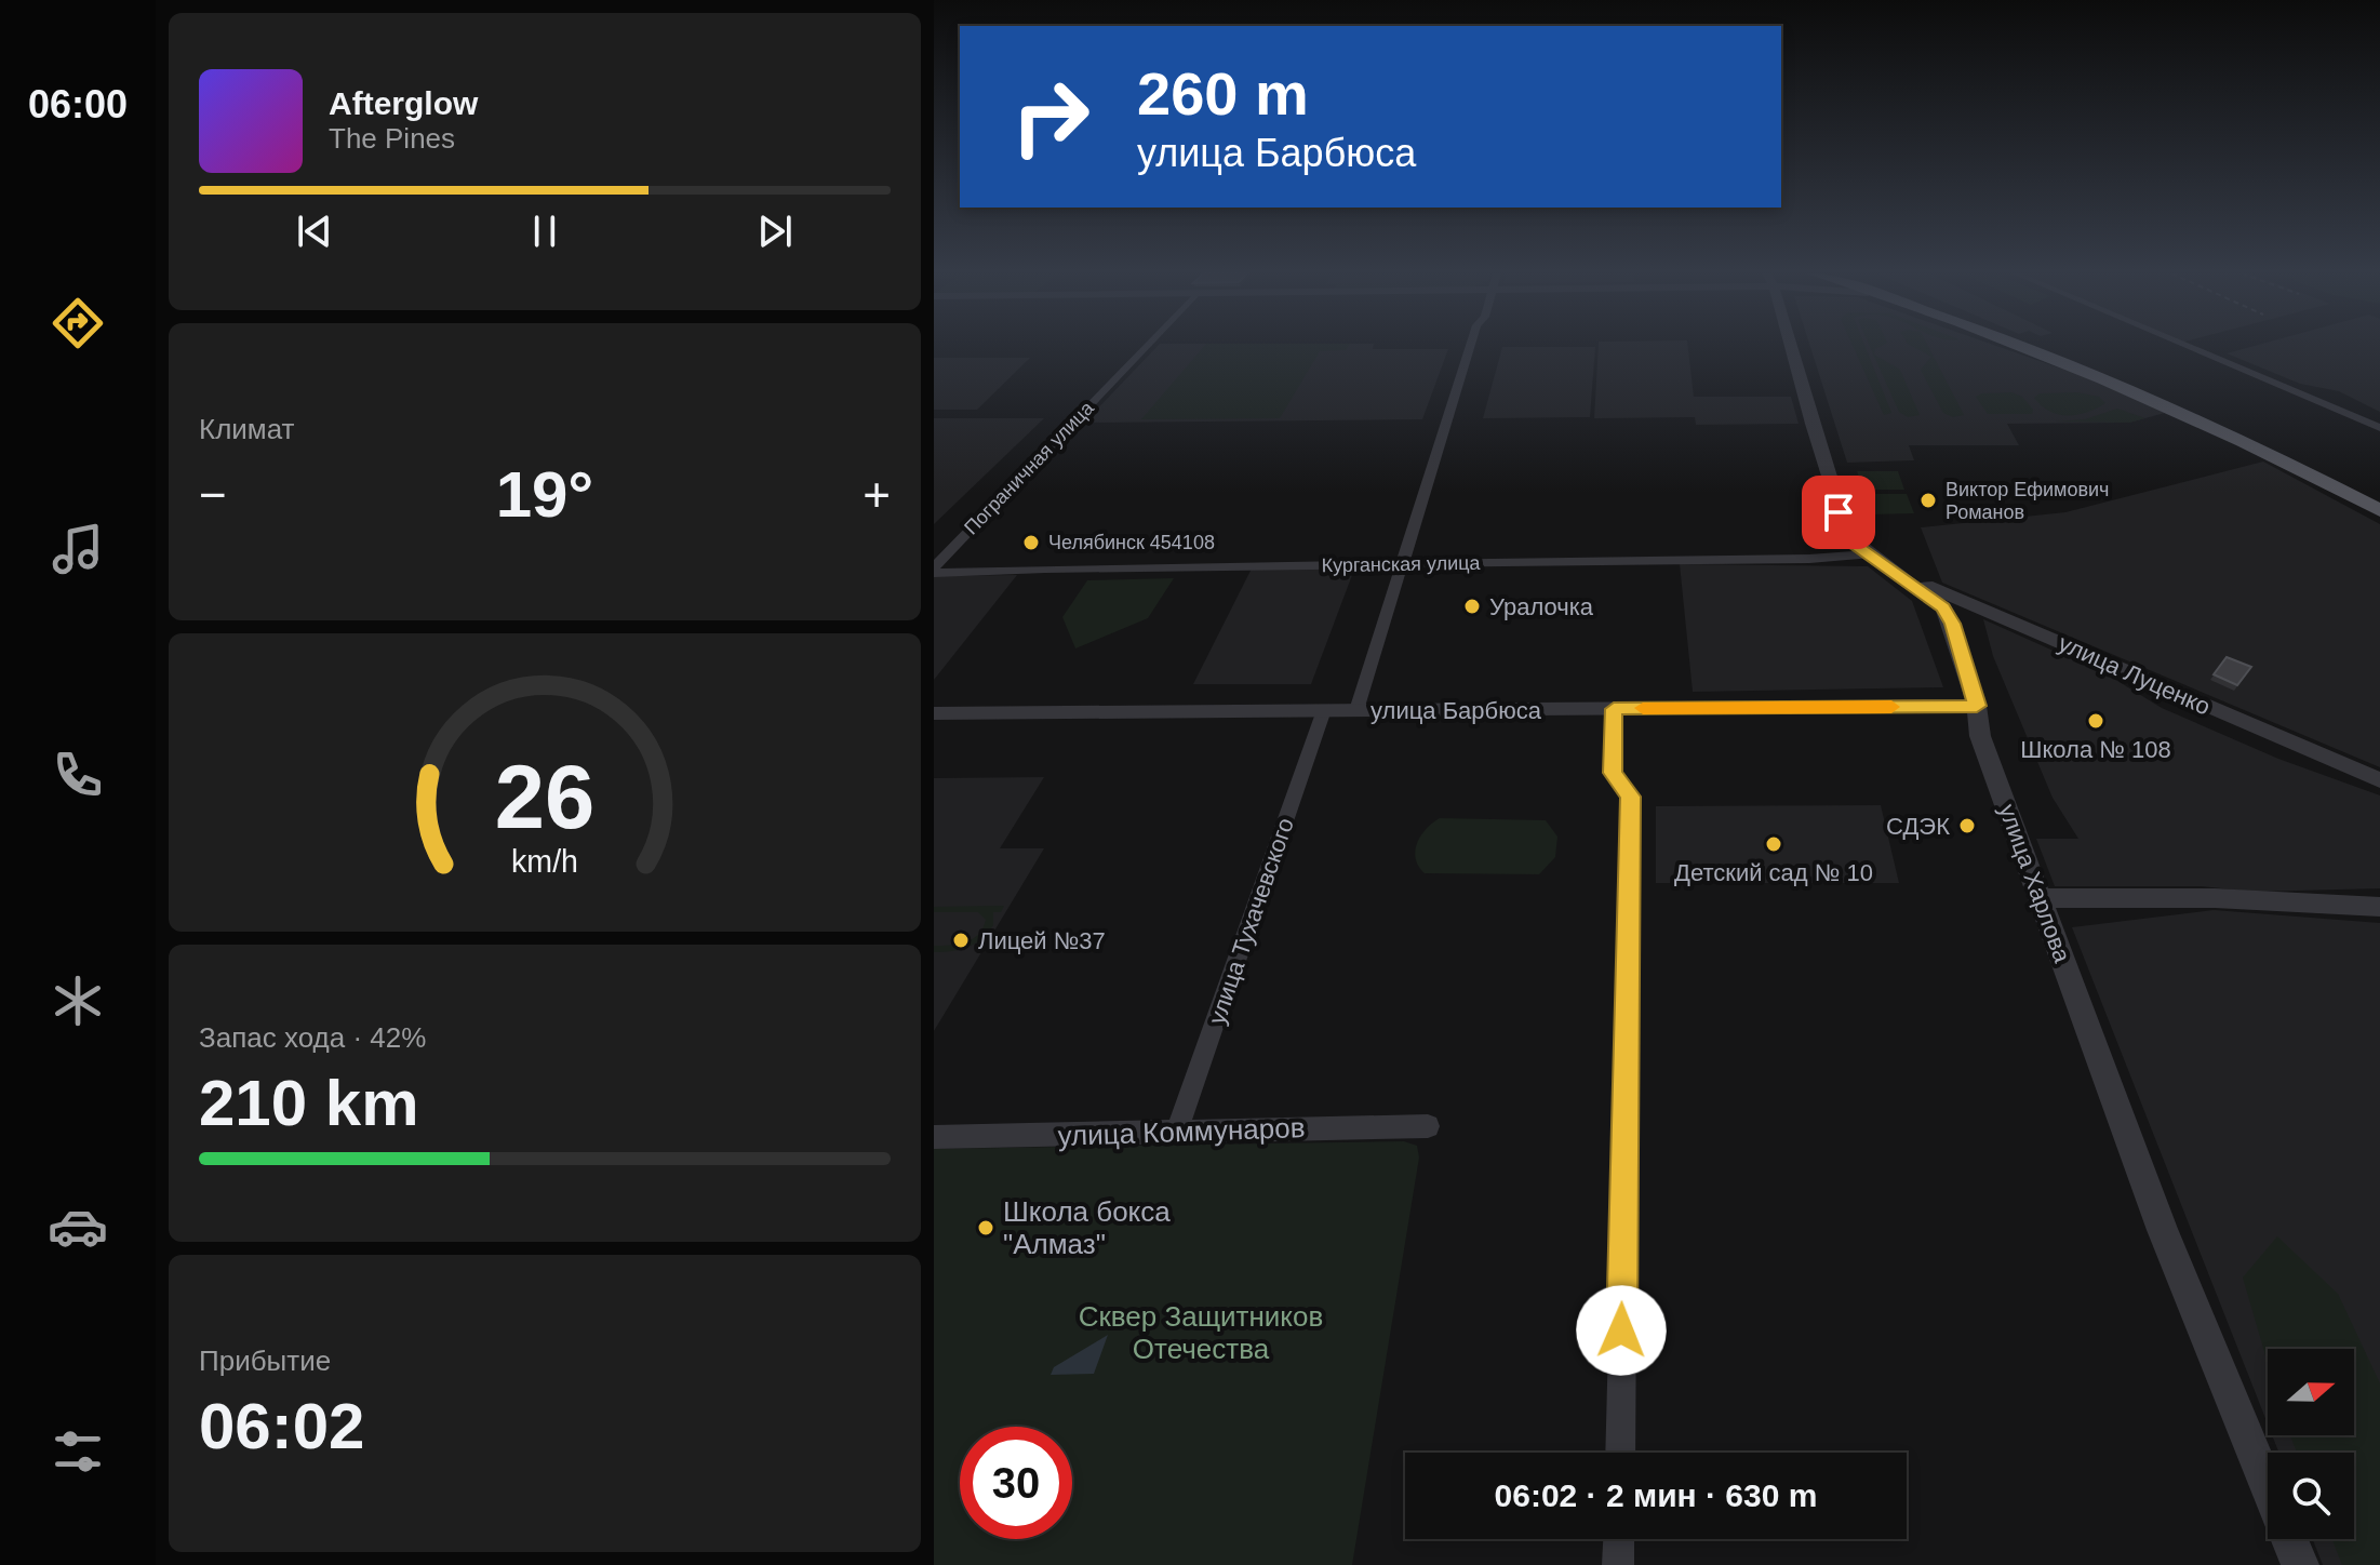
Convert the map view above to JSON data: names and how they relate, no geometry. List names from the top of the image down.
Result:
{
  "streets": {
    "street": [
      "Пограничная улица",
      "Курганская улица",
      "улица Луценко",
      "улица Барбюса",
      "улица Харлова",
      "улица Тухачевского",
      "улица Коммунаров"
    ]
  },
  "crossings": [
    ["Пограничная улица", "Курганская улица"],
    ["улица Барбюса", "улица Харлова"],
    ["улица Барбюса", "улица Тухачевского"],
    ["улица Тухачевского", "улица Коммунаров"]
  ],
  "parks": ["Сквер Защитников Отечества"],
  "places": [
    "Виктор Ефимович Романов",
    "Челябинск 454108",
    "Уралочка",
    "Школа № 108",
    "СДЭК",
    "Детский сад № 10",
    "Лицей №37",
    "Школа бокса \"Алмаз\""
  ],
  "north": "right",
  "page": {
    "tabs": "06:00",
    "turn": ["260 m", "улица Барбюса"],
    "song": ["Afterglow", "The Pines"],
    "tile": [
      "Климат",
      ["Запас хода · 42%", "210 km"],
      ["Прибытие", "06:02"]
    ],
    "heat": ["−", "19°", "+"],
    "limit": "30",
    "trip": "06:02 · 2 мин · 630 m",
    "gauge": ["26", "km/h"]
  }
}
